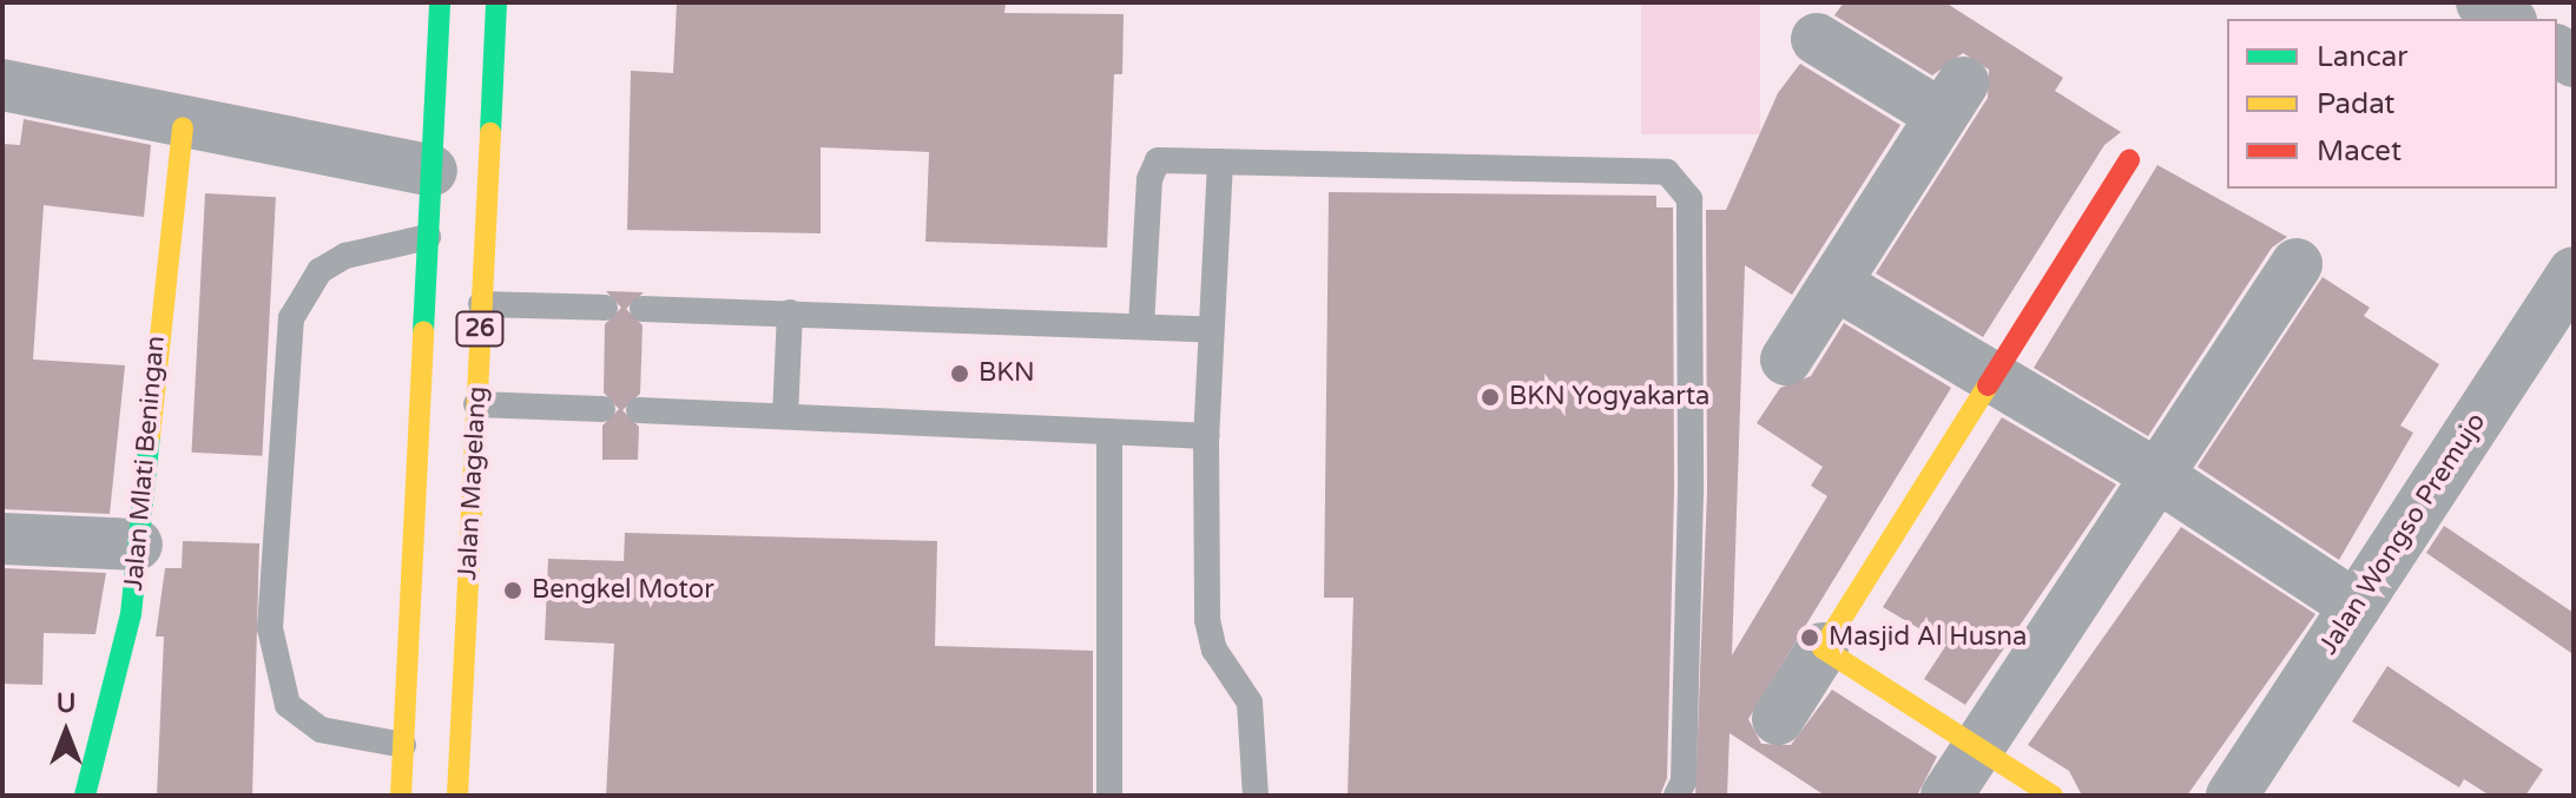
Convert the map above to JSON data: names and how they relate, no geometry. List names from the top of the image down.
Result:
{
  "streets": {
    "main road": ["26", "Jalan Mlati Beningan", "Jalan Magelang"],
    "street": ["Jalan Wongso Premujo"]
  },
  "places": [
    "BKN",
    "BKN Yogyakarta",
    "Bengkel Motor",
    "Masjid Al Husna"
  ],
  "legend": ["Lancar", "Padat", "Macet"],
  "north": "top"
}
